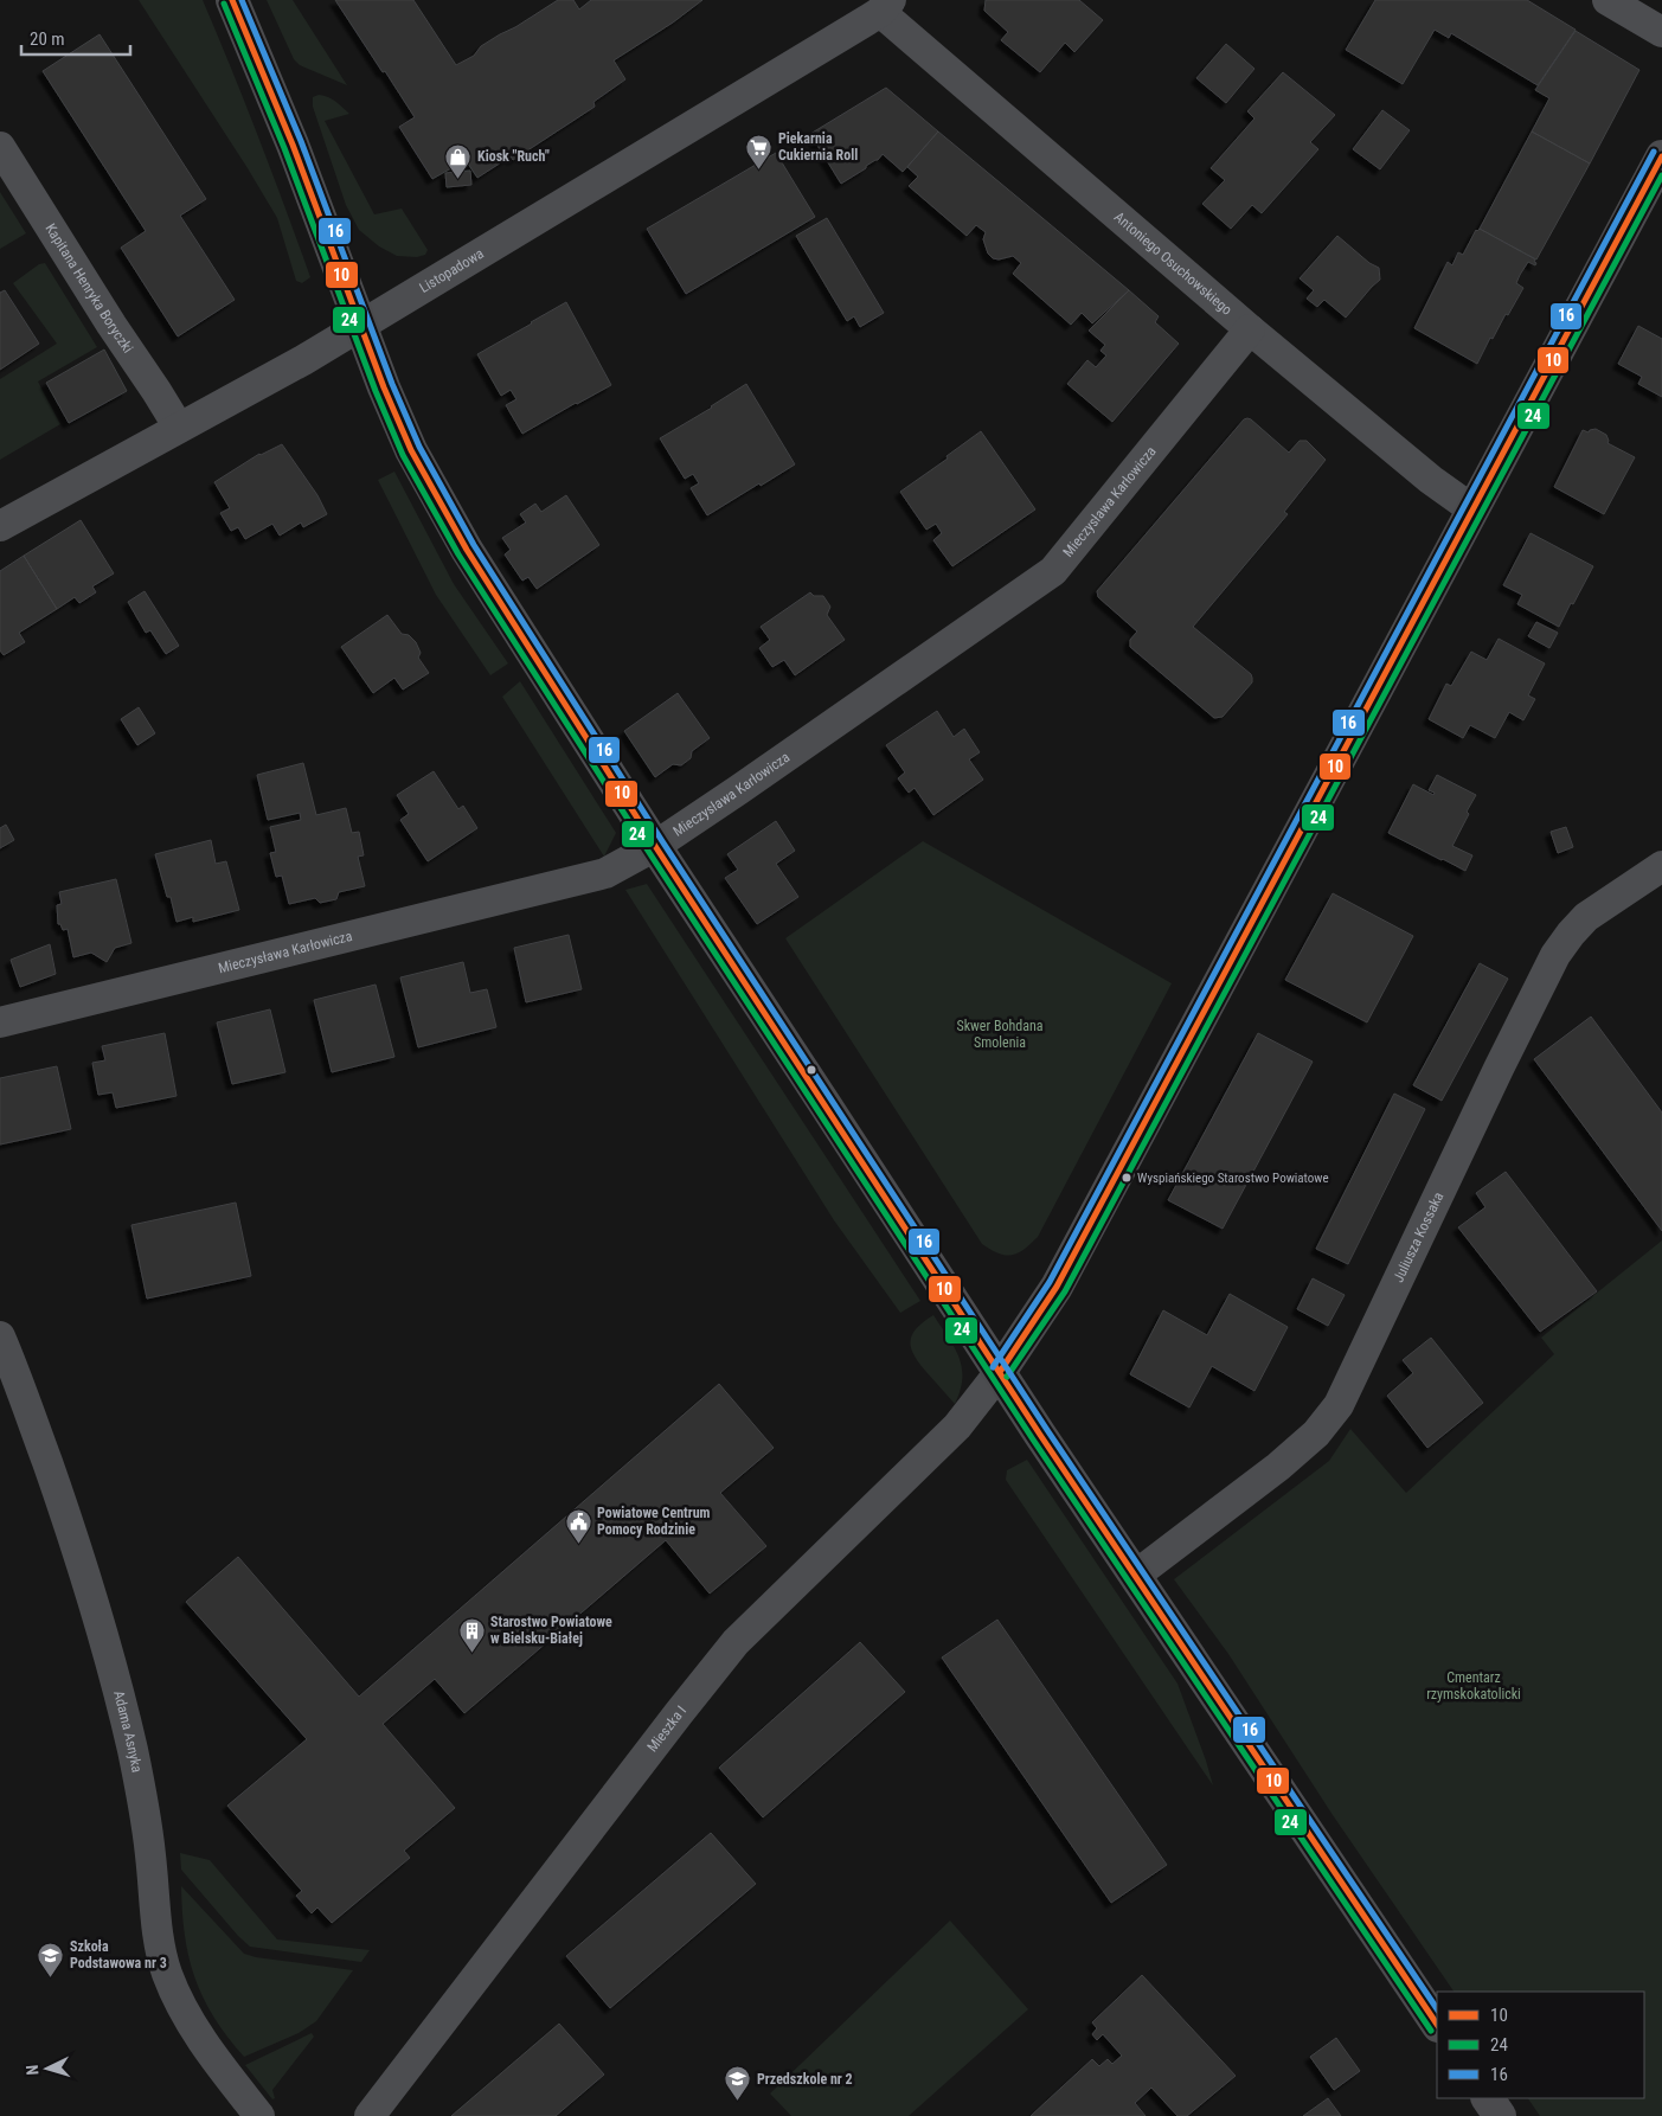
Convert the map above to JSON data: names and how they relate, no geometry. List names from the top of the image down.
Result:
{
  "streets": {
    "street": [
      "Antoniego Osuchowskiego",
      "Listopadowa",
      "Kapitana Henryka Boryczki",
      "Mieczysława Karłowicza",
      "Juliusza Kossaka",
      "Mieszka I",
      "Adama Asnyka"
    ]
  },
  "crossings": [
    ["Antoniego Osuchowskiego", "Listopadowa"],
    ["Antoniego Osuchowskiego", "Mieczysława Karłowicza"],
    ["Listopadowa", "Kapitana Henryka Boryczki"]
  ],
  "parks": ["Skwer Bohdana Smolenia", "Cmentarz rzymskokatolicki"],
  "places": {
    "supermarket": ["Piekarnia Cukiernia Roll"],
    "shop": ["Kiosk \"Ruch\""],
    "other": ["Wyspiańskiego Starostwo Powiatowe"],
    "public building": ["Powiatowe Centrum Pomocy Rodzinie"],
    "building": ["Starostwo Powiatowe w Bielsku-Białej"],
    "school or university": ["Szkoła Podstawowa nr 3", "Przedszkole nr 2"]
  },
  "lines": ["transit line 10", "transit line 16", "transit line 24"],
  "legend": ["10", "24", "16"],
  "scale_bar": "20 m",
  "north": "left"
}
